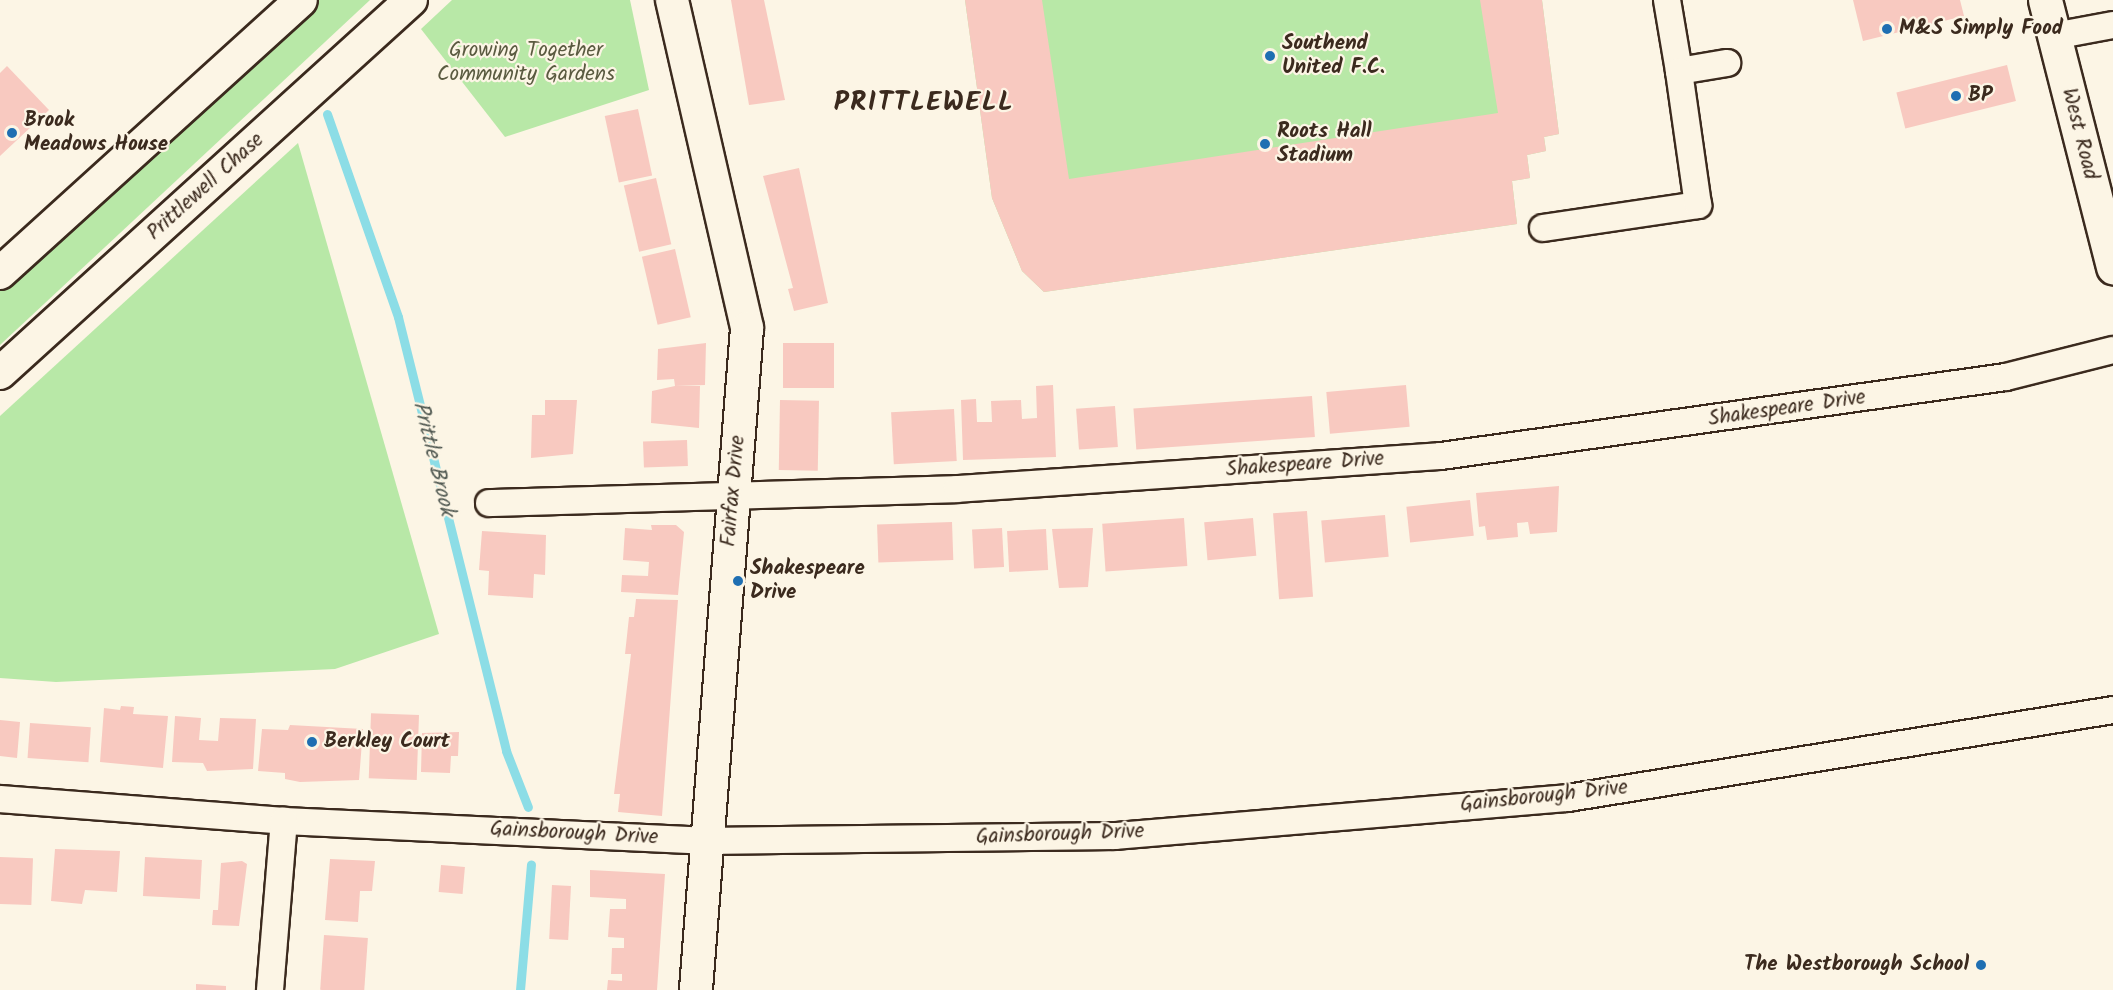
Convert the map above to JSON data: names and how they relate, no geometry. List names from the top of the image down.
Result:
{
  "streets": {
    "main road": ["West Road"],
    "street": [
      "Prittlewell Chase",
      "Shakespeare Drive",
      "Fairfax Drive",
      "Gainsborough Drive"
    ]
  },
  "crossings": [
    ["Shakespeare Drive", "Fairfax Drive"],
    ["Fairfax Drive", "Gainsborough Drive"]
  ],
  "districts": ["PRITTLEWELL"],
  "water": ["Prittle Brook"],
  "parks": ["Growing Together Community Gardens"],
  "places": [
    "M&S Simply Food",
    "Southend United F.C.",
    "BP",
    "Brook Meadows House",
    "Roots Hall Stadium",
    "Shakespeare Drive",
    "Berkley Court",
    "The Westborough School"
  ]
}
